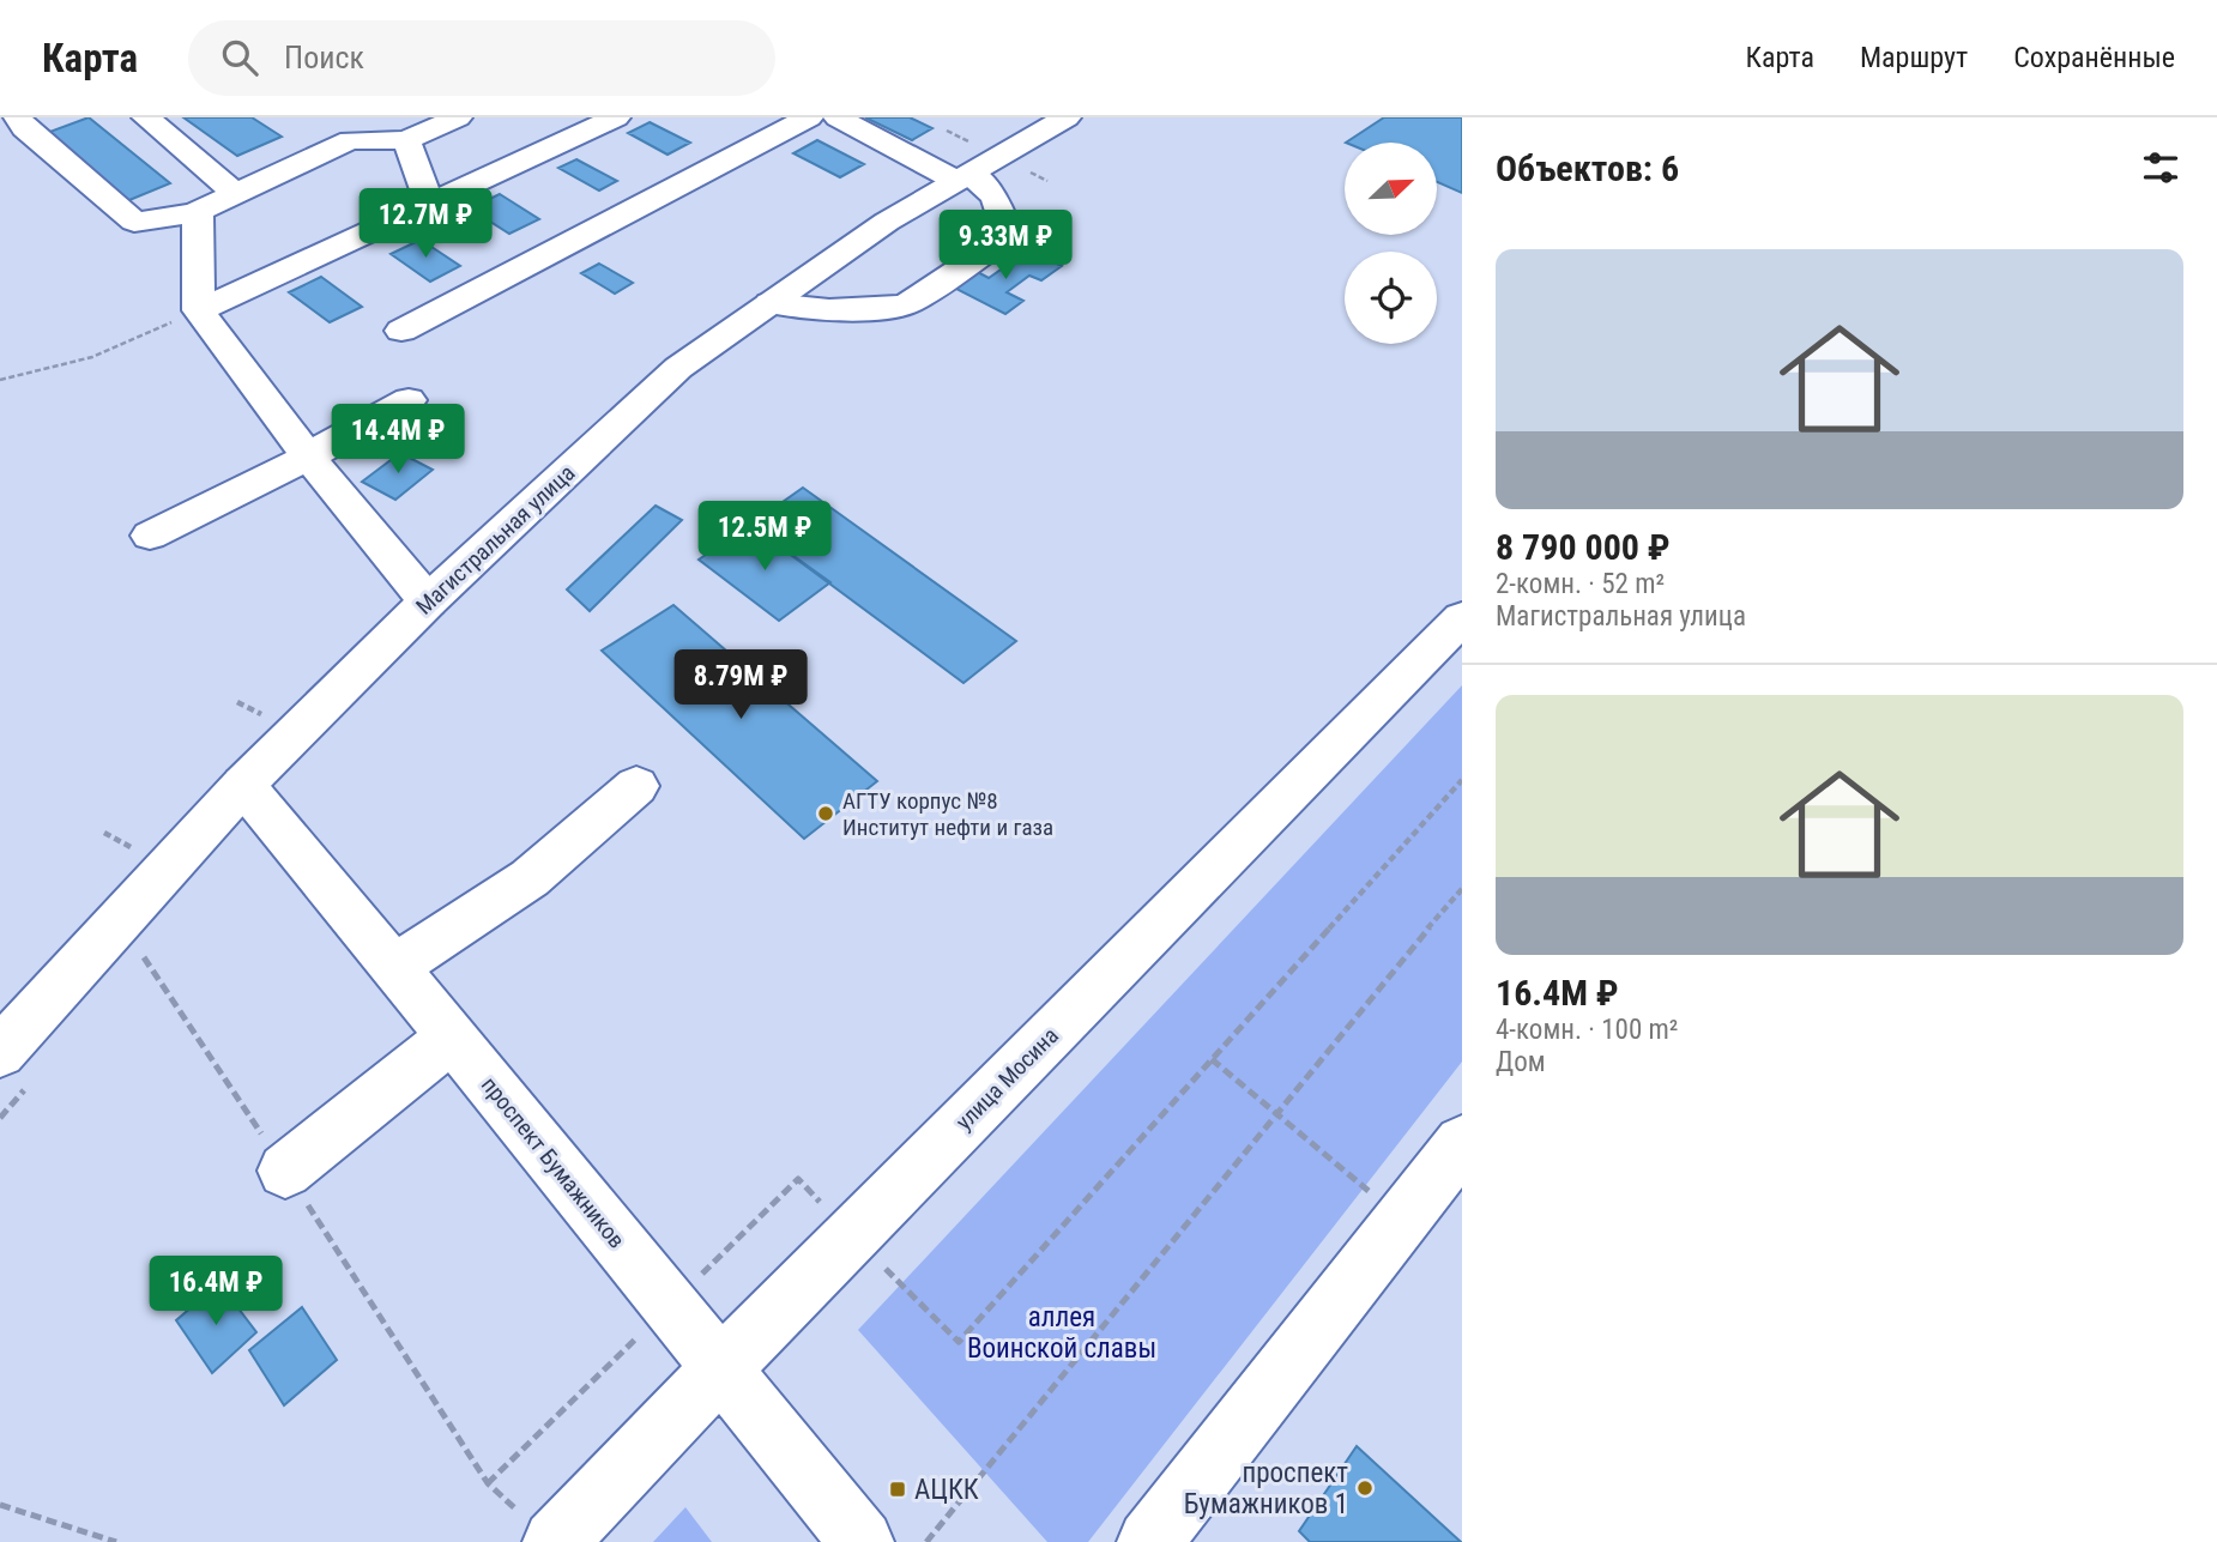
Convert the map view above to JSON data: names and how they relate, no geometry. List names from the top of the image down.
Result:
{
  "streets": {
    "main road": ["Магистральная улица", "улица Мосина", "проспект Бумажников"]
  },
  "crossings": [
    ["Магистральная улица", "проспект Бумажников"],
    ["улица Мосина", "проспект Бумажников"]
  ],
  "parks": ["аллея Воинской славы"],
  "places": {
    "other": ["АГТУ корпус №8 Институт нефти и газа", "проспект Бумажников 1"],
    "transit": ["АЦКК"]
  },
  "north": "top right",
  "page": {
    "header": "Карта",
    "search": "Поиск",
    "nav": ["Карта", "Маршрут", "Сохранённые"],
    "heading": "Объектов: 6",
    "price": [
      "12.7M ₽",
      "9.33M ₽",
      "14.4M ₽",
      "12.5M ₽",
      "8.79M ₽",
      "16.4M ₽"
    ],
    "list": [
      {
        "name": "8 790 000 ₽",
        "note": "2-комн. · 52 m² · Магистральная улица"
      },
      {
        "name": "16.4M ₽",
        "note": "4-комн. · 100 m² · Дом"
      }
    ]
  }
}
